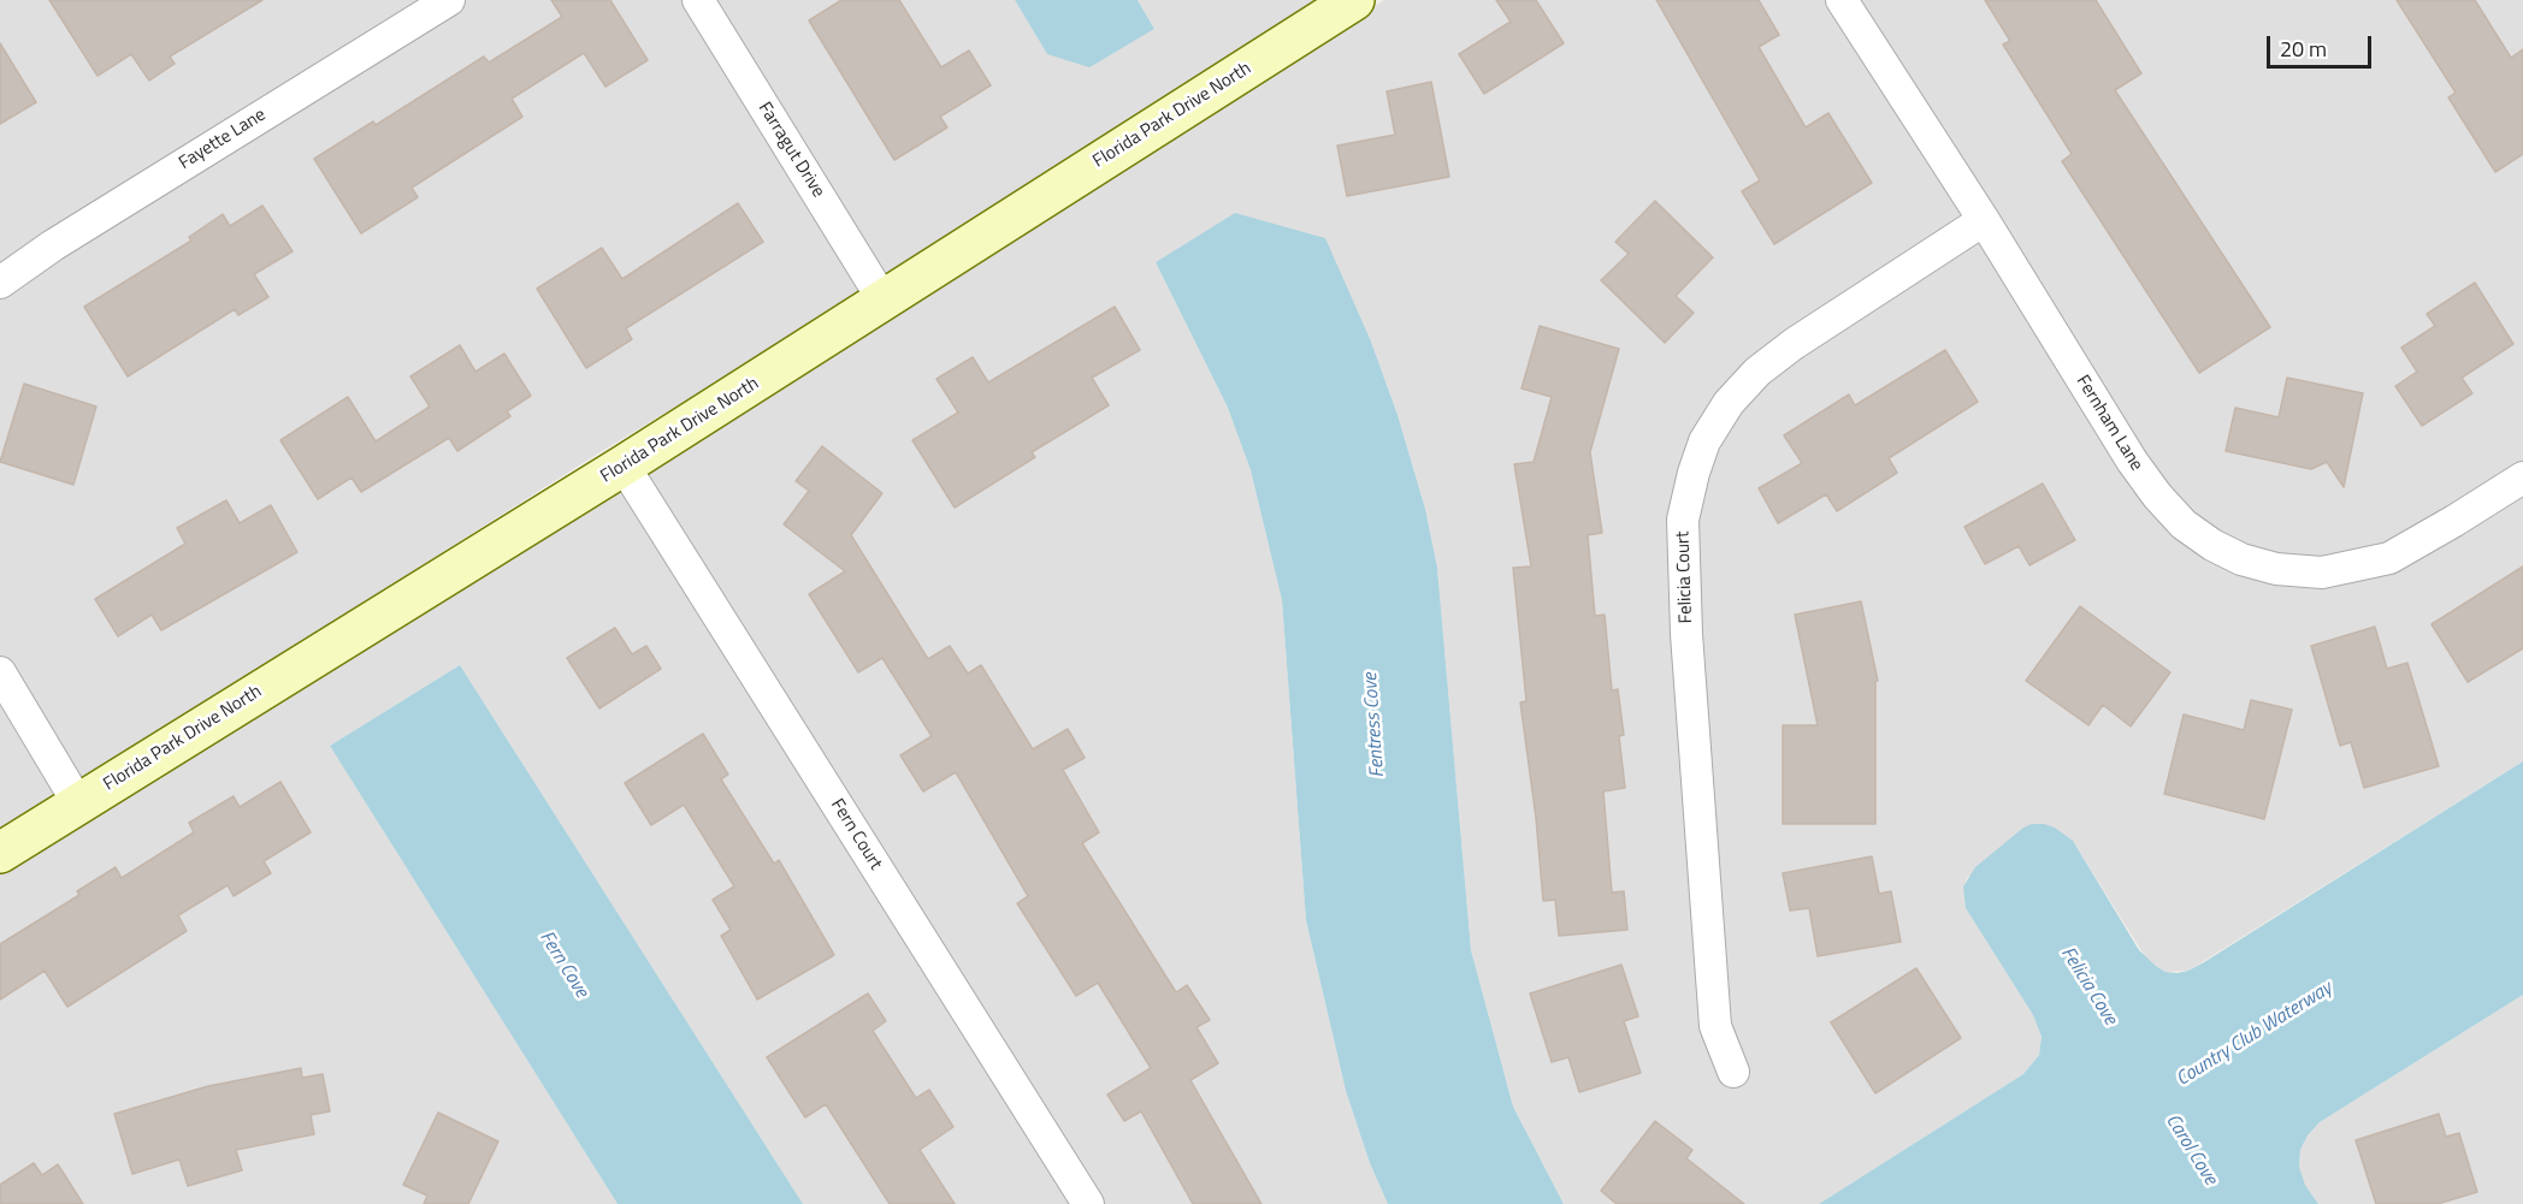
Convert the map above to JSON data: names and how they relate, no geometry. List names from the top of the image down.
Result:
{
  "streets": {
    "street": [
      "Florida Park Drive North",
      "Fayette Lane",
      "Farragut Drive",
      "Fernham Lane",
      "Felicia Court",
      "Fern Court"
    ]
  },
  "crossings": [
    ["Florida Park Drive North", "Farragut Drive"],
    ["Florida Park Drive North", "Fern Court"],
    ["Fernham Lane", "Felicia Court"]
  ],
  "water": [
    "Fentress Cove",
    "Fern Cove",
    "Felicia Cove",
    "Country Club Waterway",
    "Carol Cove"
  ],
  "scale_bar": "20 m"
}
